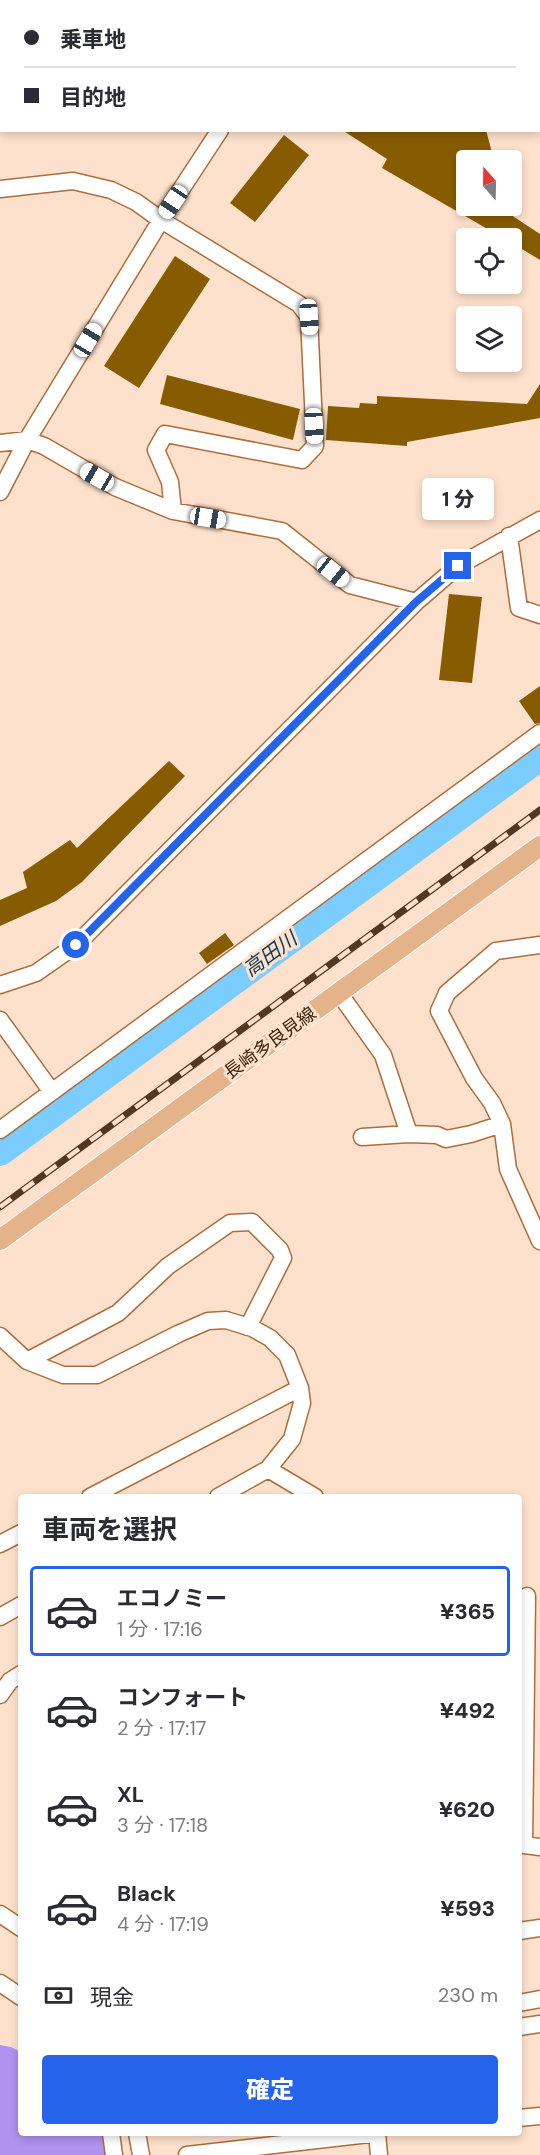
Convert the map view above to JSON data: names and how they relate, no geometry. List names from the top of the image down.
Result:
{
  "streets": {
    "main road": ["長崎多良見線"]
  },
  "water": ["高田川"],
  "north": "top",
  "page": {
    "banner": ["乗車地", "目的地"],
    "bubble": "1 分",
    "heading": "車両を選択",
    "list": [
      {
        "name": "エコノミー",
        "note": "1 分 · 17:16",
        "value": "¥365"
      },
      {
        "name": "コンフォート",
        "note": "2 分 · 17:17",
        "value": "¥492"
      },
      {
        "name": "XL",
        "note": "3 分 · 17:18",
        "value": "¥620"
      },
      {
        "name": "Black",
        "note": "4 分 · 17:19",
        "value": "¥593"
      }
    ],
    "pay": ["現金", "230 m"],
    "buttons": "確定"
  }
}
